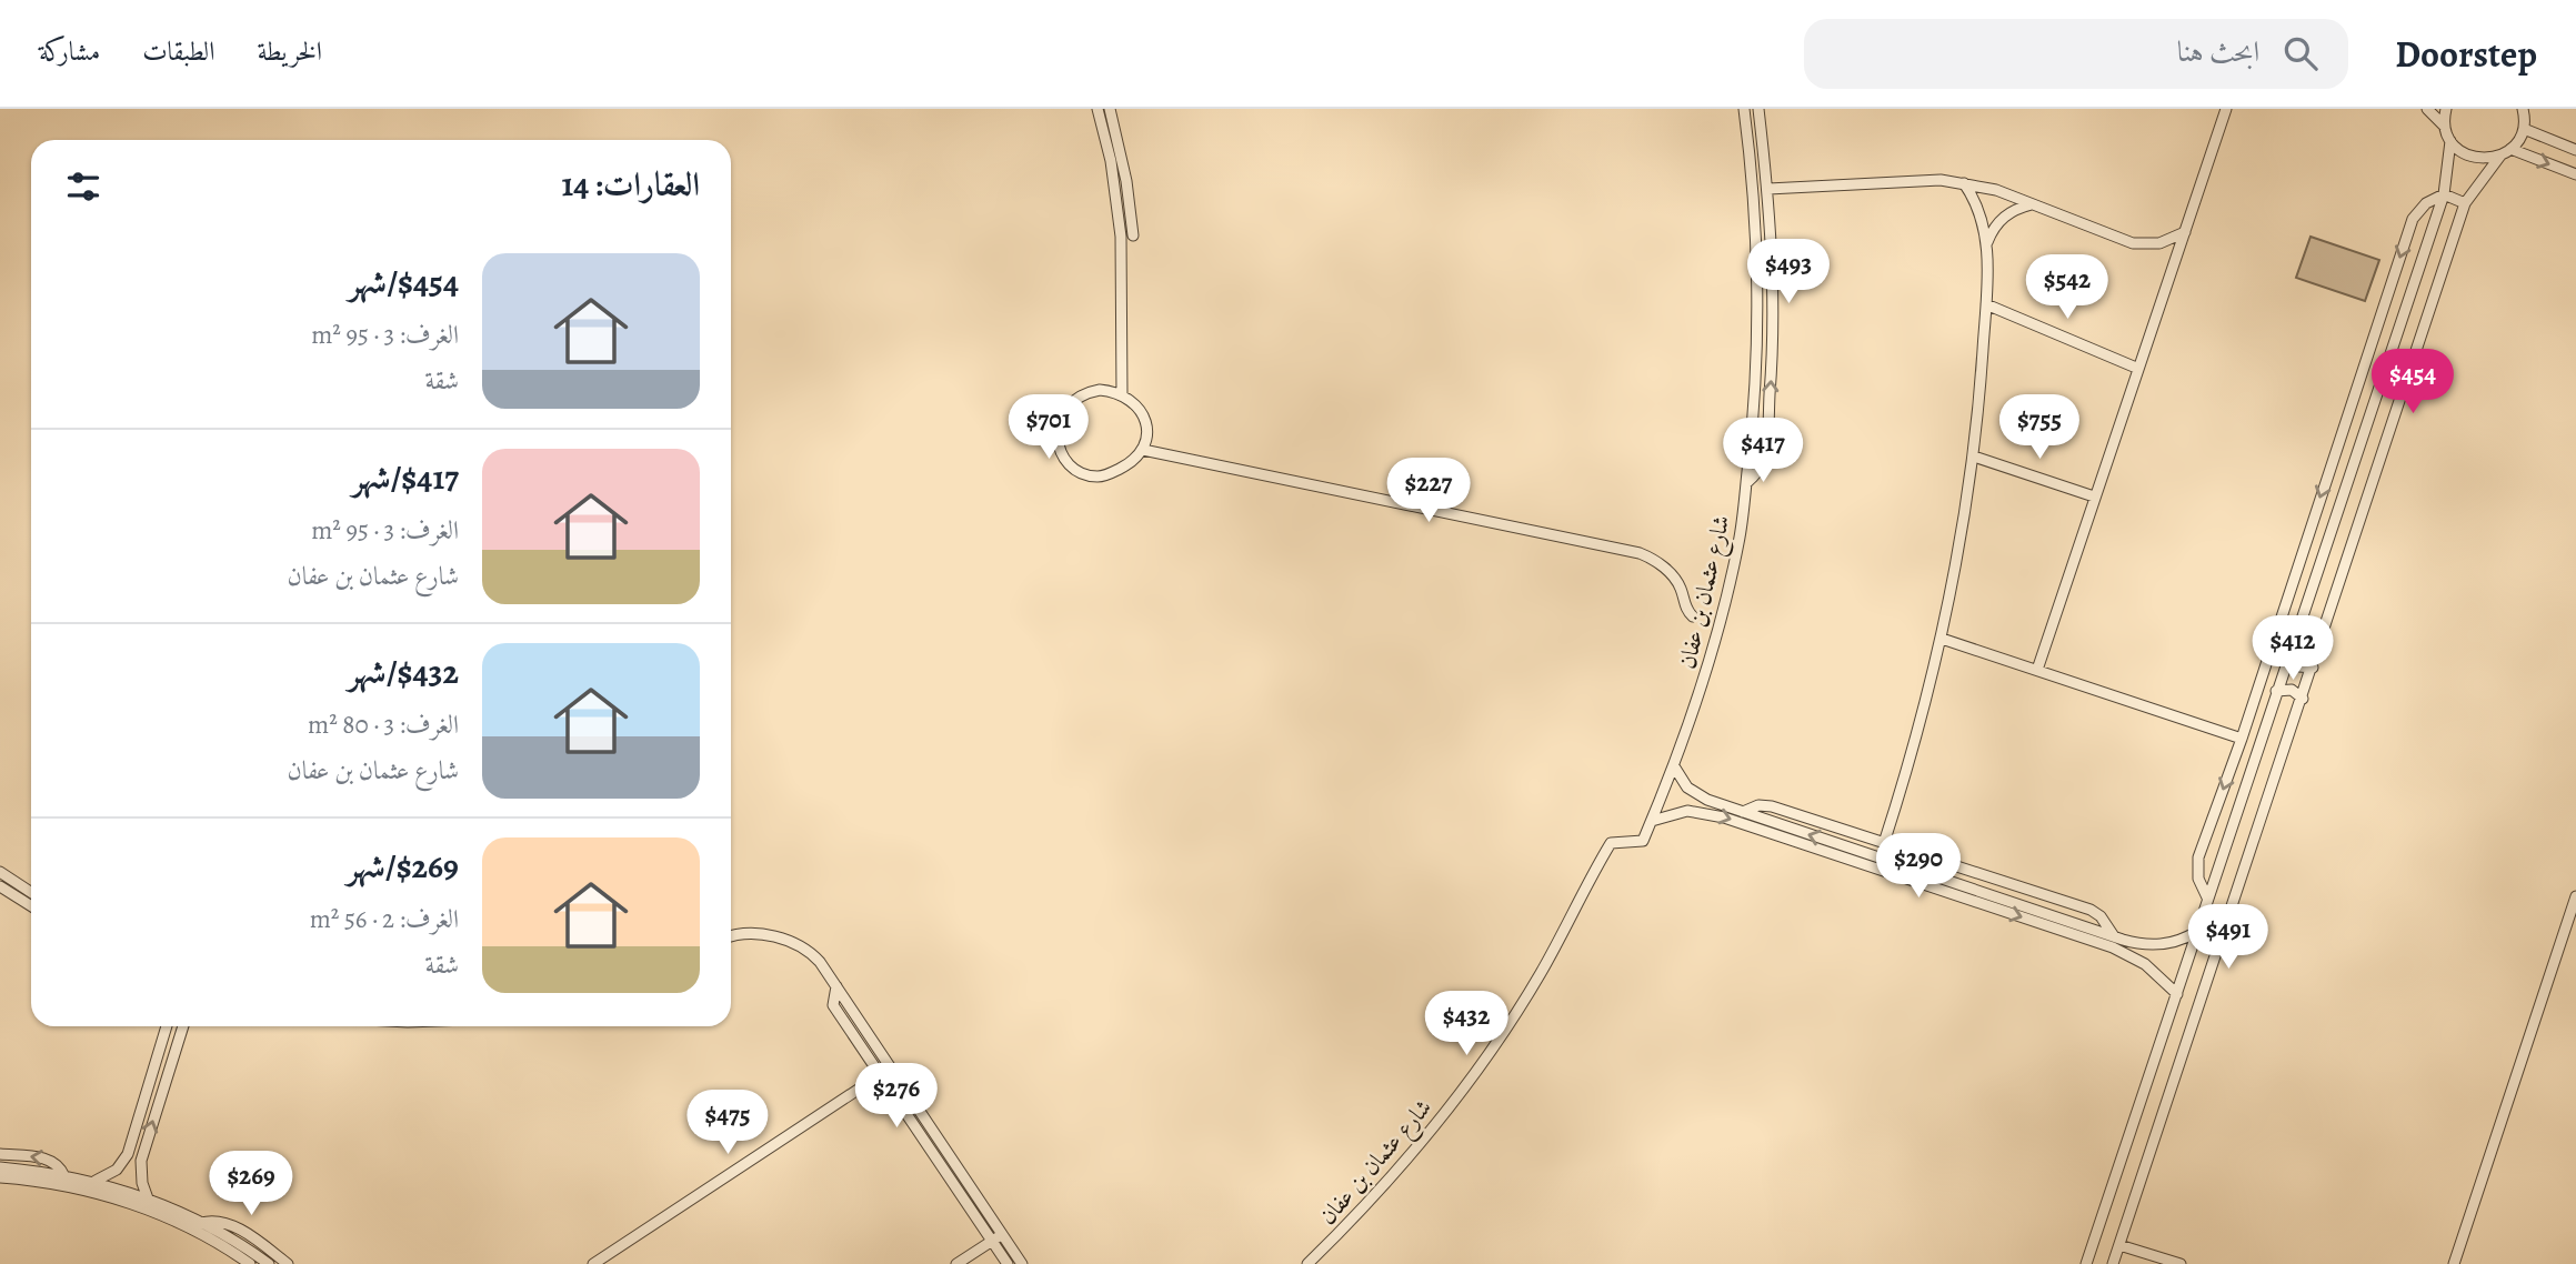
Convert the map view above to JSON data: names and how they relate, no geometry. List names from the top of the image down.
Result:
{
  "streets": {
    "street": ["شارع عثمان بن عفان"]
  },
  "page": {
    "header": "Doorstep",
    "search": "ابحث هنا",
    "nav": ["الخريطة", "الطبقات", "مشاركة"],
    "heading": "العقارات: 14",
    "list": [
      {
        "name": "$454/شهر",
        "note": "الغرف: 3 · 95 m² · شقة"
      },
      {
        "name": "$417/شهر",
        "note": "الغرف: 3 · 95 m² · شارع عثمان بن عفان"
      },
      {
        "name": "$432/شهر",
        "note": "الغرف: 3 · 80 m² · شارع عثمان بن عفان"
      },
      {
        "name": "$269/شهر",
        "note": "الغرف: 2 · 56 m² · شقة"
      }
    ],
    "price": [
      "$493",
      "$542",
      "$454",
      "$701",
      "$755",
      "$417",
      "$227",
      "$412",
      "$290",
      "$491",
      "$432",
      "$276",
      "$475",
      "$269"
    ]
  }
}
